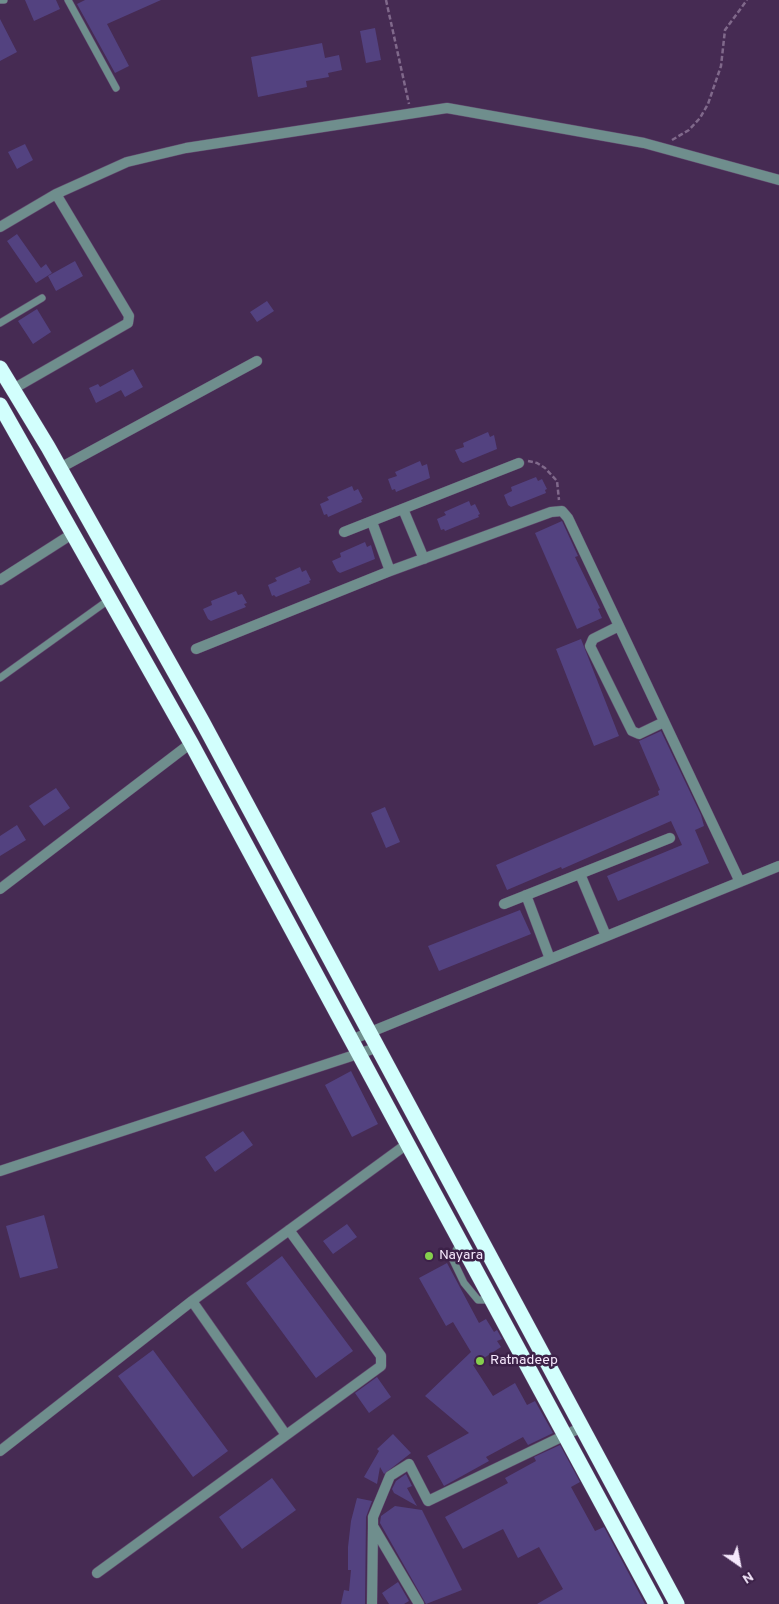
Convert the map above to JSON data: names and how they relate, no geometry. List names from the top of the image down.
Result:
{
  "places": ["Nayara", "Ratnadeep"],
  "north": "bottom right"
}
